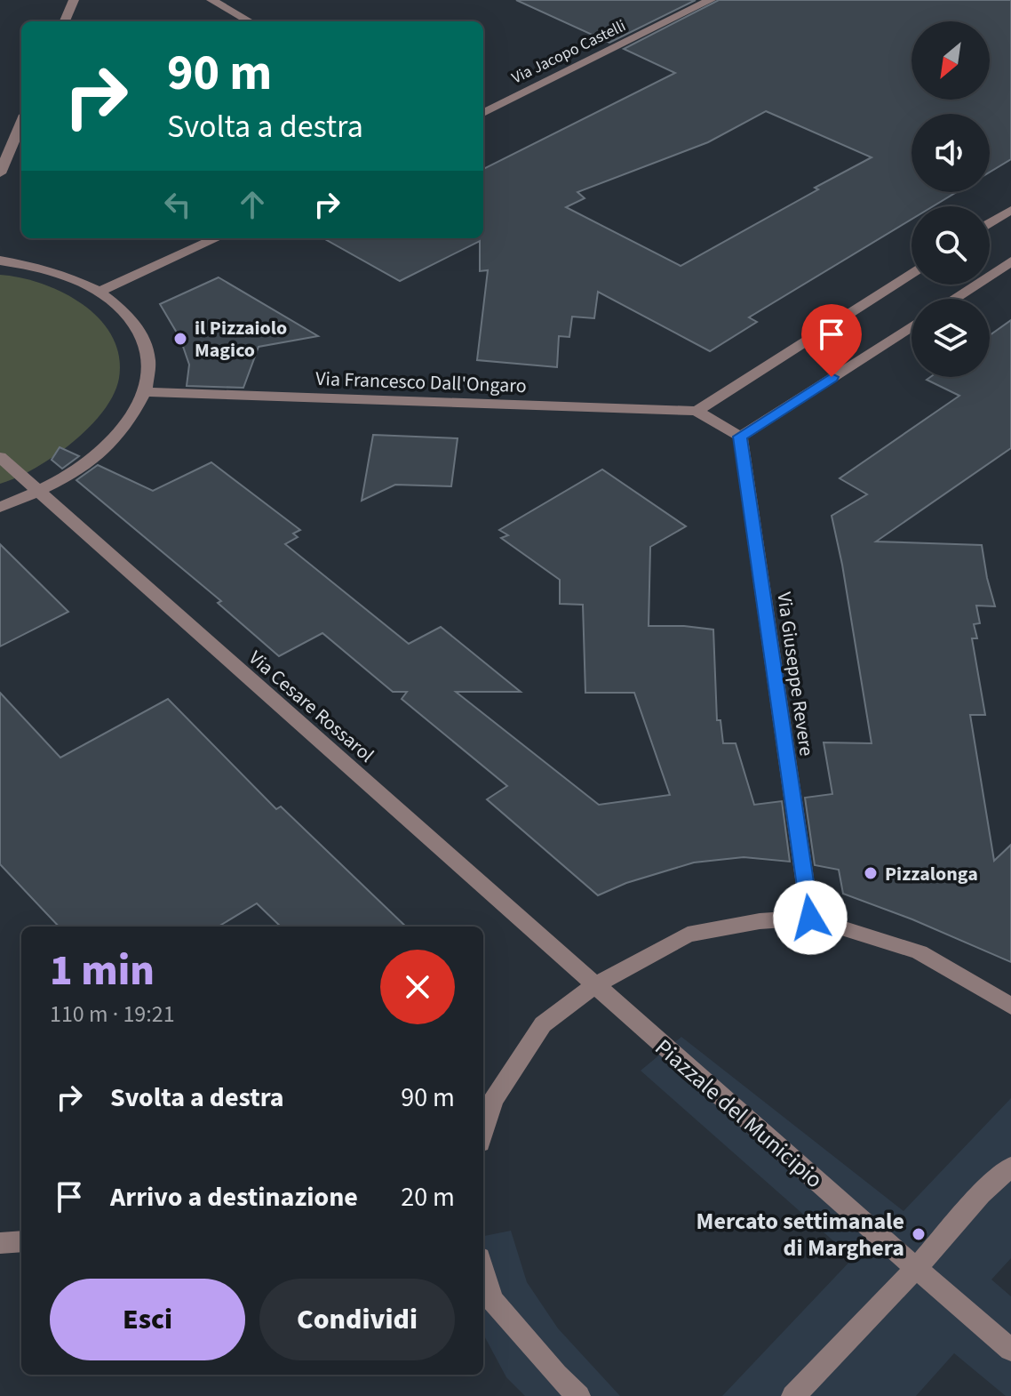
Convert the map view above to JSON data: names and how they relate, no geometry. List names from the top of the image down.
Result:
{
  "streets": {
    "street": [
      "Via Jacopo Castelli",
      "Via Francesco Dall'Ongaro",
      "Via Giuseppe Revere",
      "Via Cesare Rossarol",
      "Piazzale del Municipio"
    ]
  },
  "crossings": [
    ["Via Cesare Rossarol", "Piazzale del Municipio"]
  ],
  "places": ["il Pizzaiolo Magico", "Pizzalonga", "Mercato settimanale di Marghera"],
  "north": "bottom left",
  "page": {
    "turn": ["90 m", "Svolta a destra"],
    "heading": ["1 min", "110 m · 19:21"],
    "list": [
      {
        "name": "Svolta a destra",
        "value": "90 m"
      },
      {
        "name": "Arrivo a destinazione",
        "value": "20 m"
      }
    ],
    "buttons": ["Esci", "Condividi"]
  }
}
